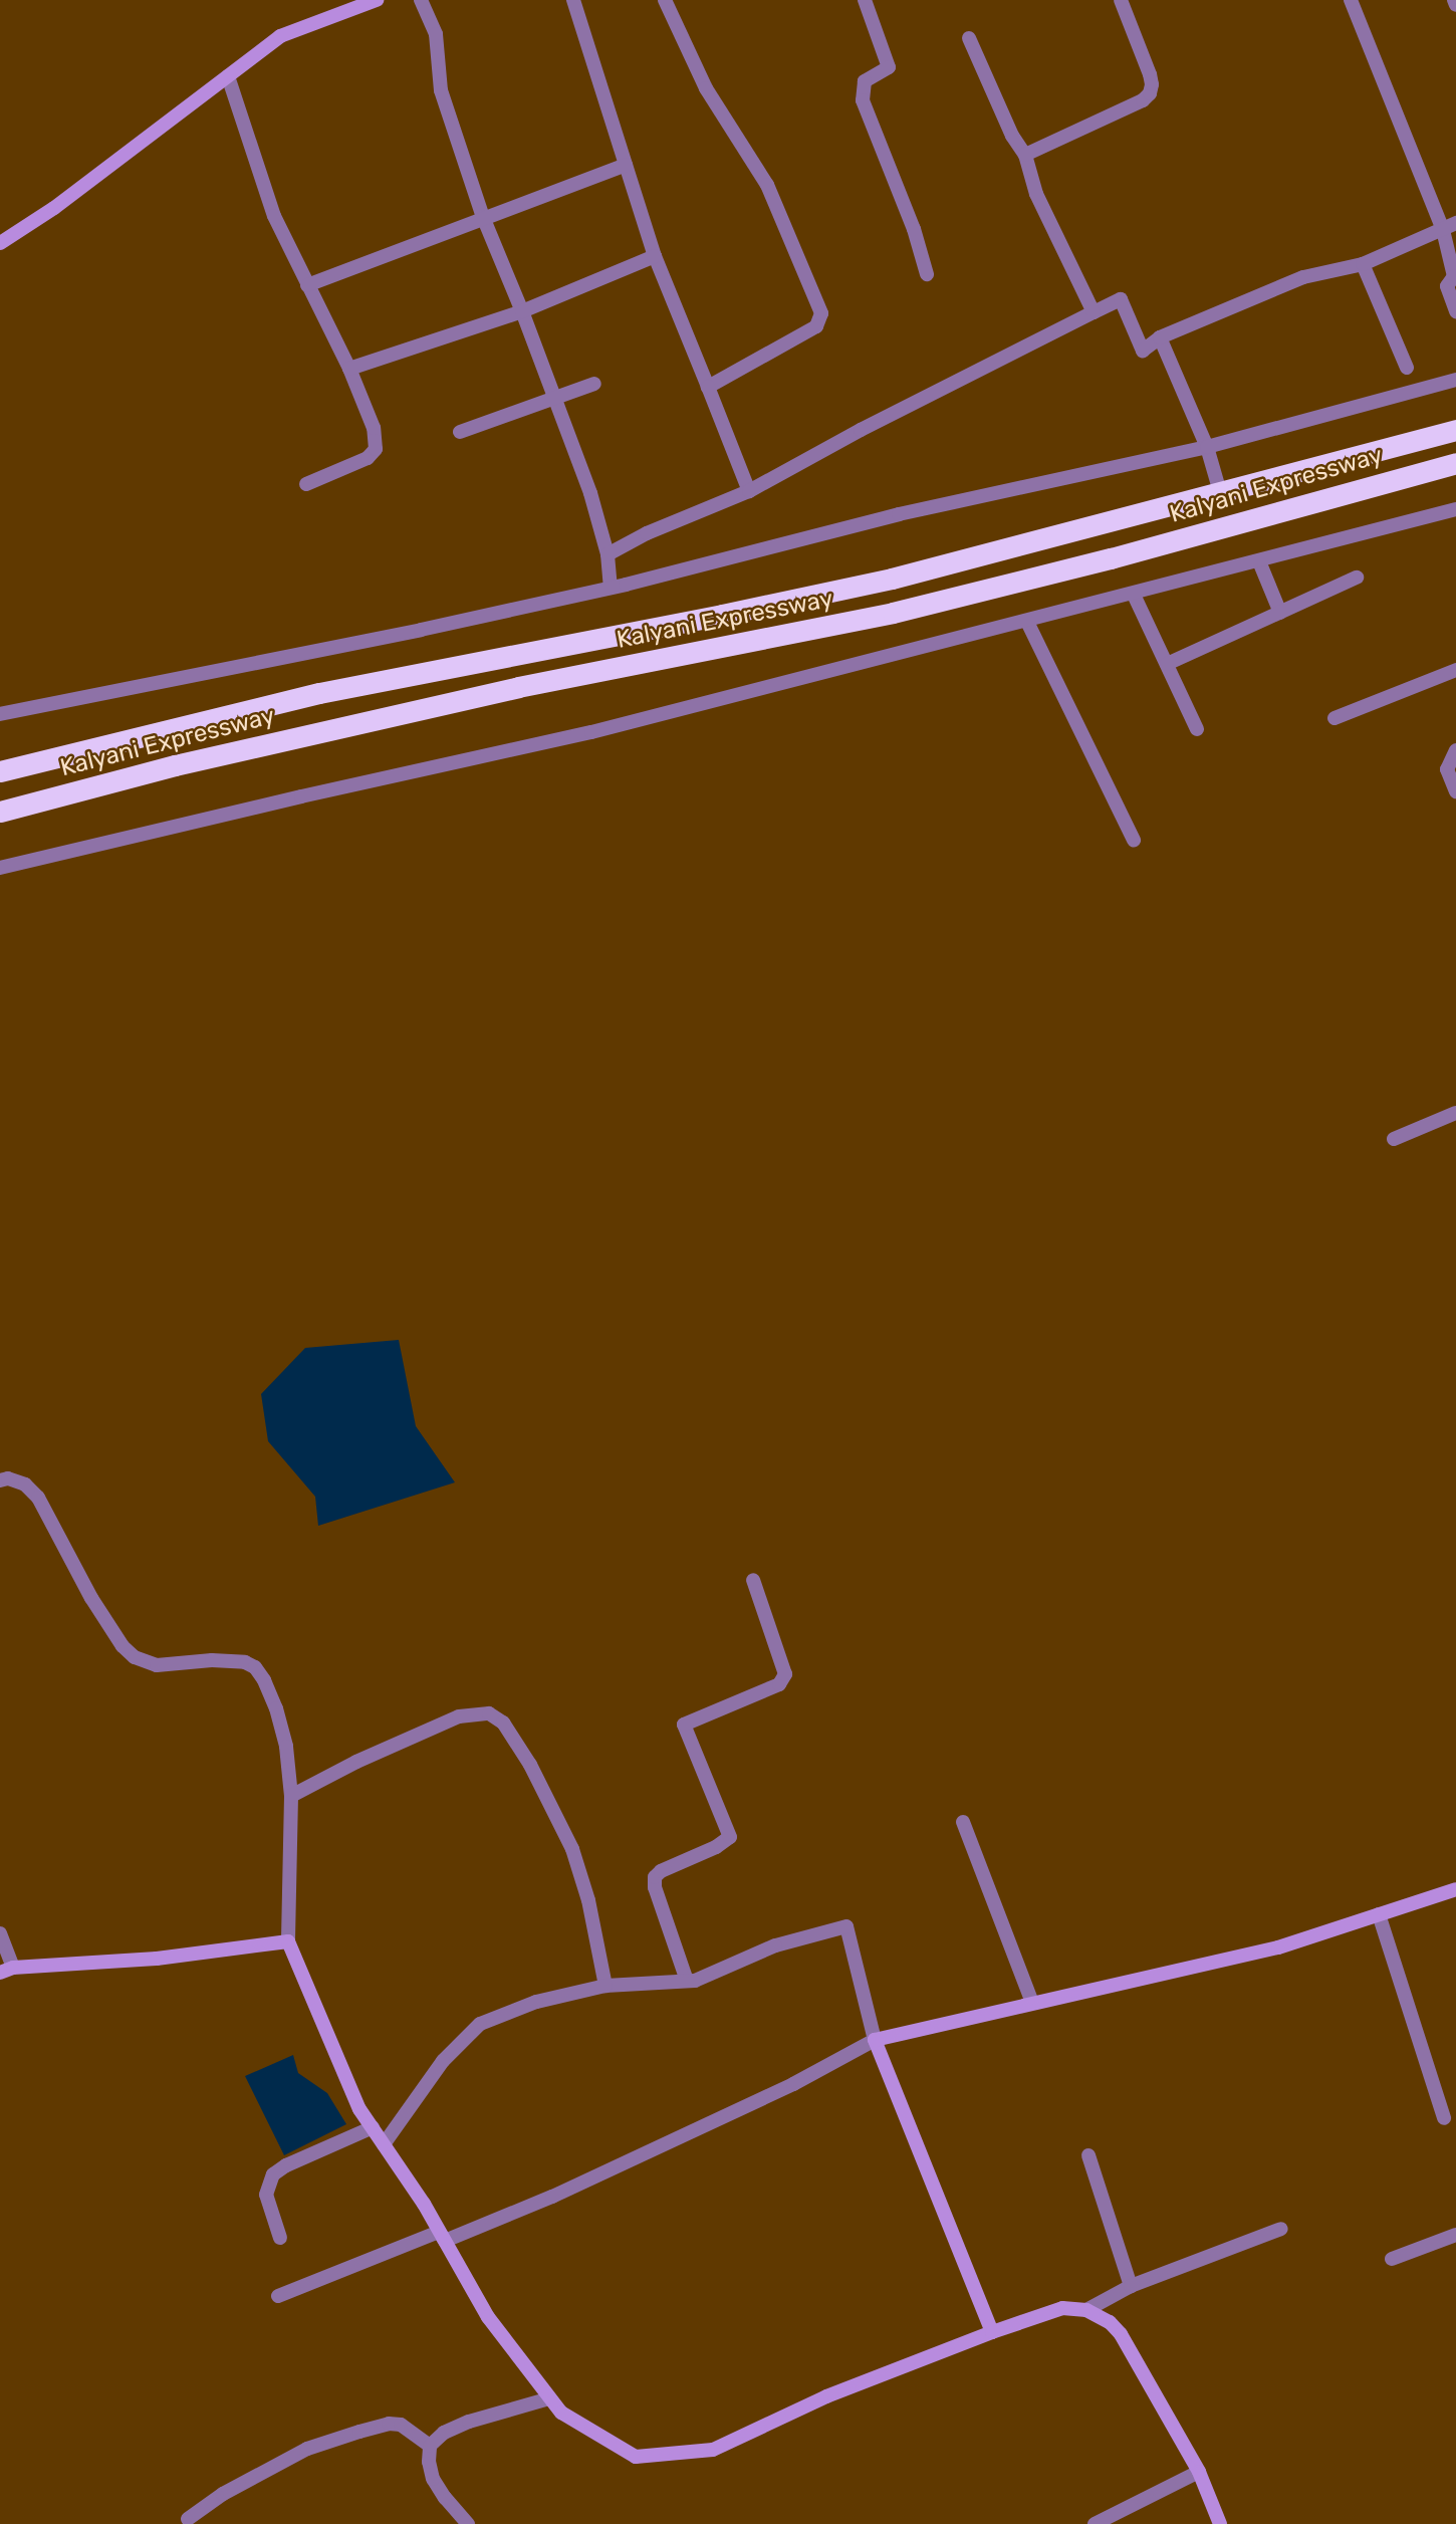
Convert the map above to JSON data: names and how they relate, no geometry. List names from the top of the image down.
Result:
{
  "streets": {
    "highway": ["Kalyani Expressway"]
  }
}
